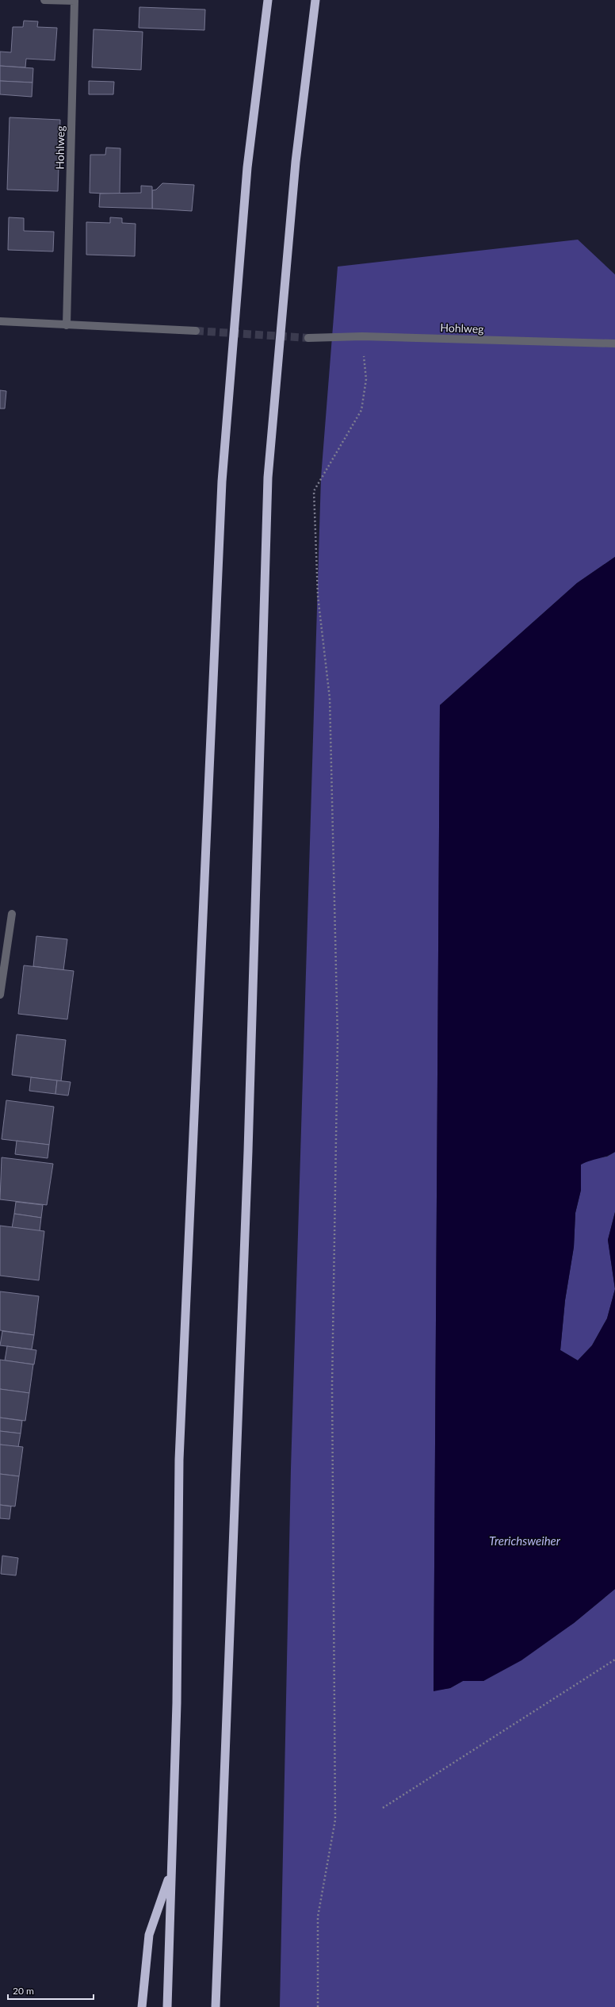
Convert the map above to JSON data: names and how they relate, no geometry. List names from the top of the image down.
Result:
{
  "streets": {
    "street": ["Hohlweg"]
  },
  "water": ["Trerichsweiher"],
  "scale_bar": "20 m"
}
